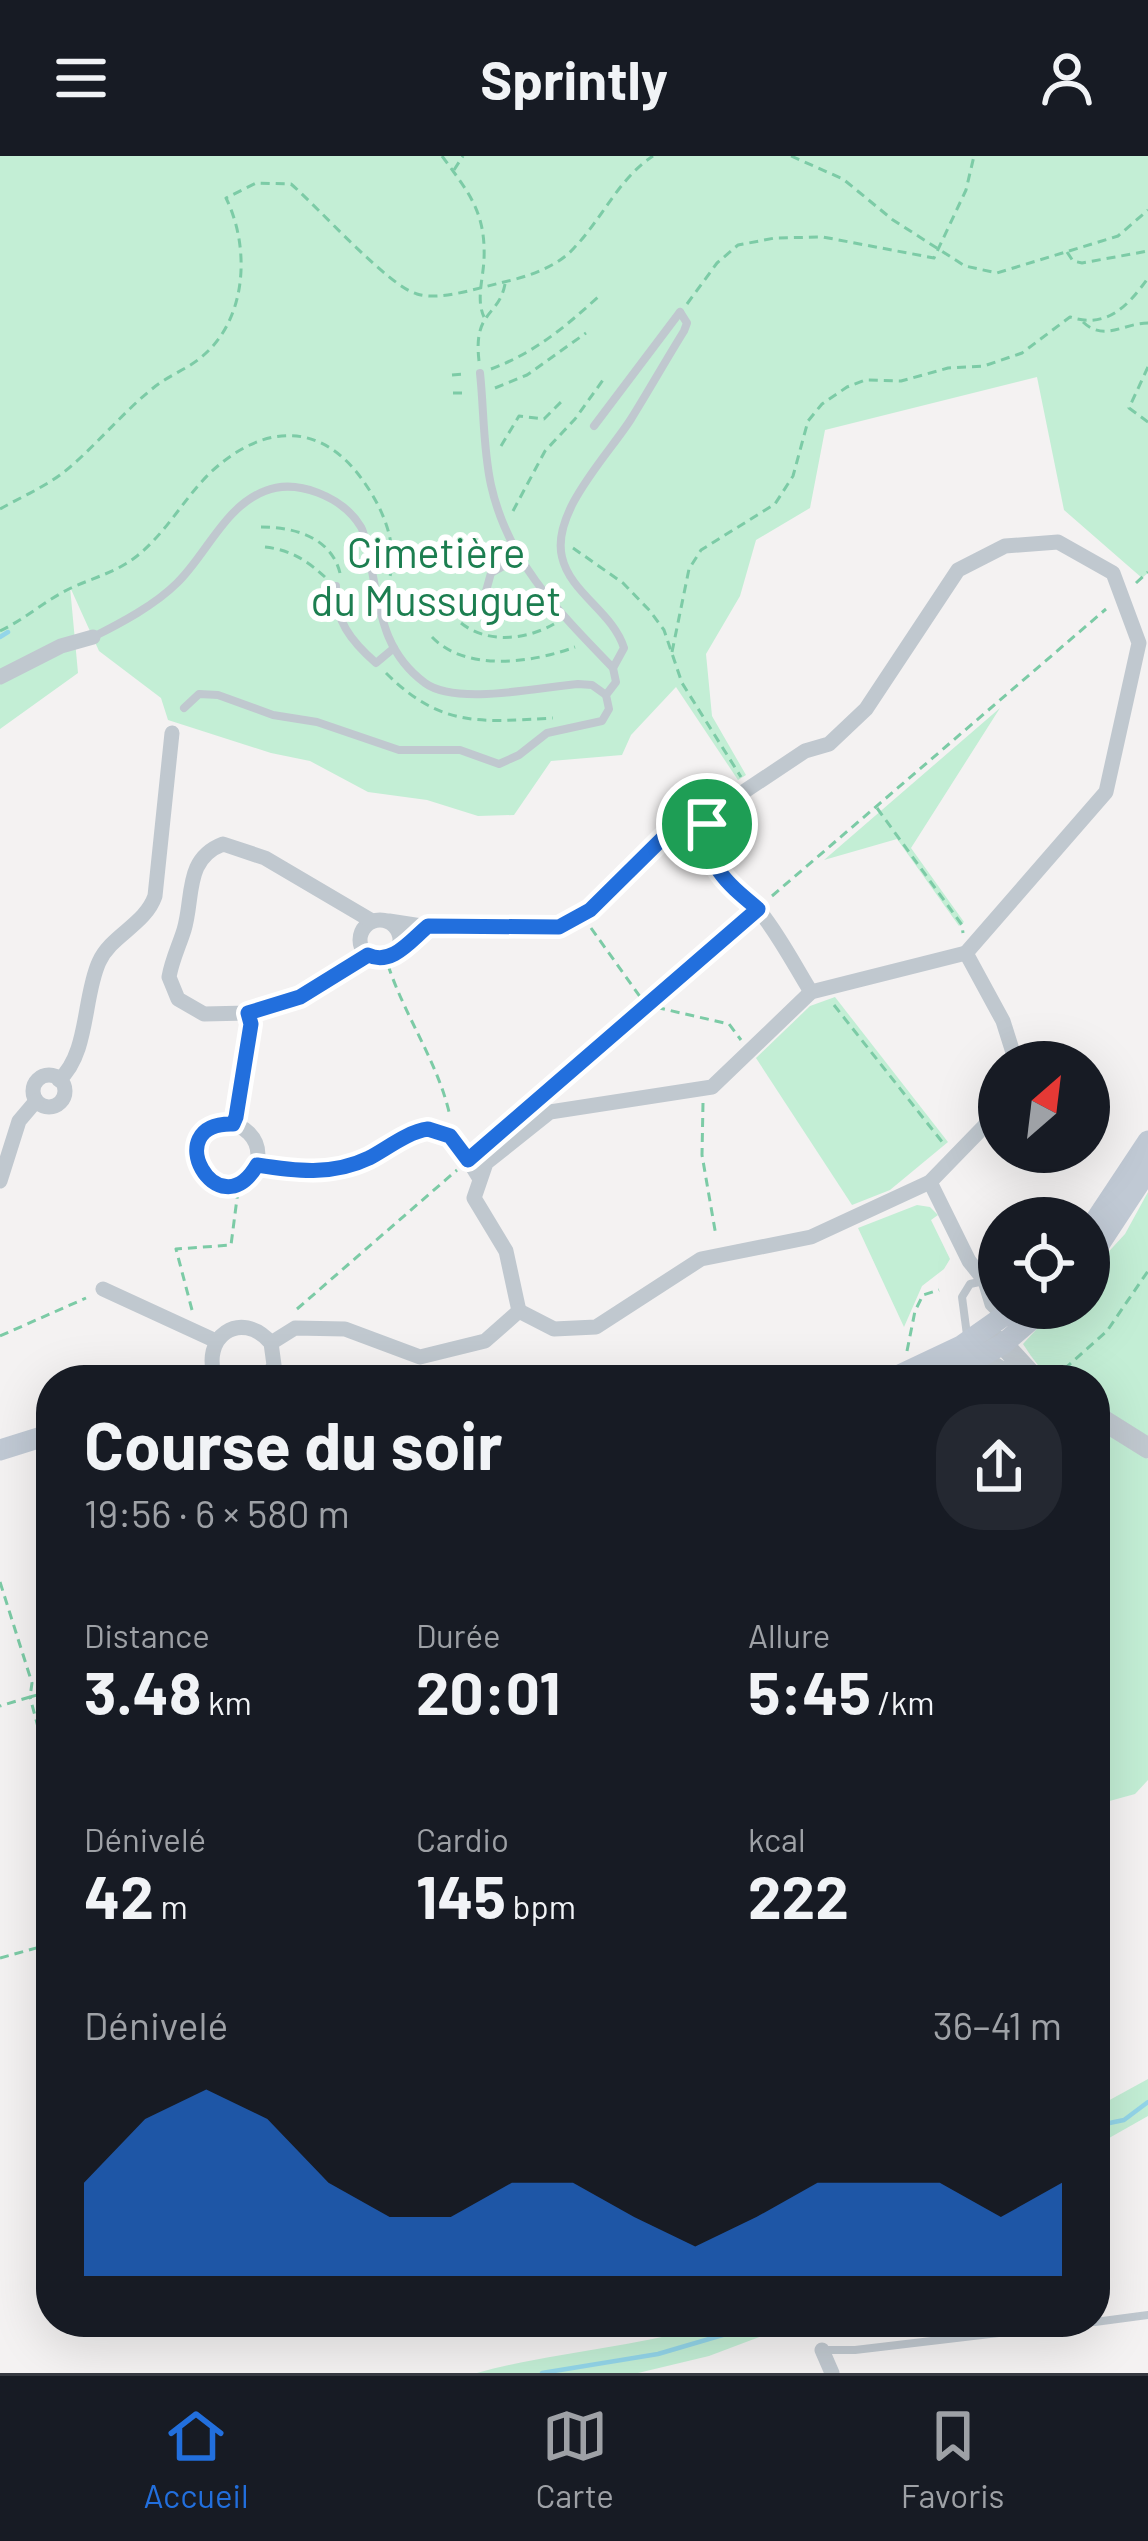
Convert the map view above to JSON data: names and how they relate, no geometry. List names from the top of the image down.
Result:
{
  "parks": ["Cimetière du Mussuguet"],
  "north": "top right",
  "page": {
    "header": "Sprintly",
    "heading": ["Course du soir", "19:56 · 6 × 580 m"],
    "stats": [
      ["Distance", "3.48 km"],
      ["Durée", "20:01"],
      ["Allure", "5:45 /km"],
      ["Dénivelé", "42 m"],
      ["Cardio", "145 bpm"],
      ["kcal", "222"]
    ],
    "chart": ["Dénivelé", "36–41 m"],
    "tabs": ["Accueil", "Carte", "Favoris"]
  }
}
